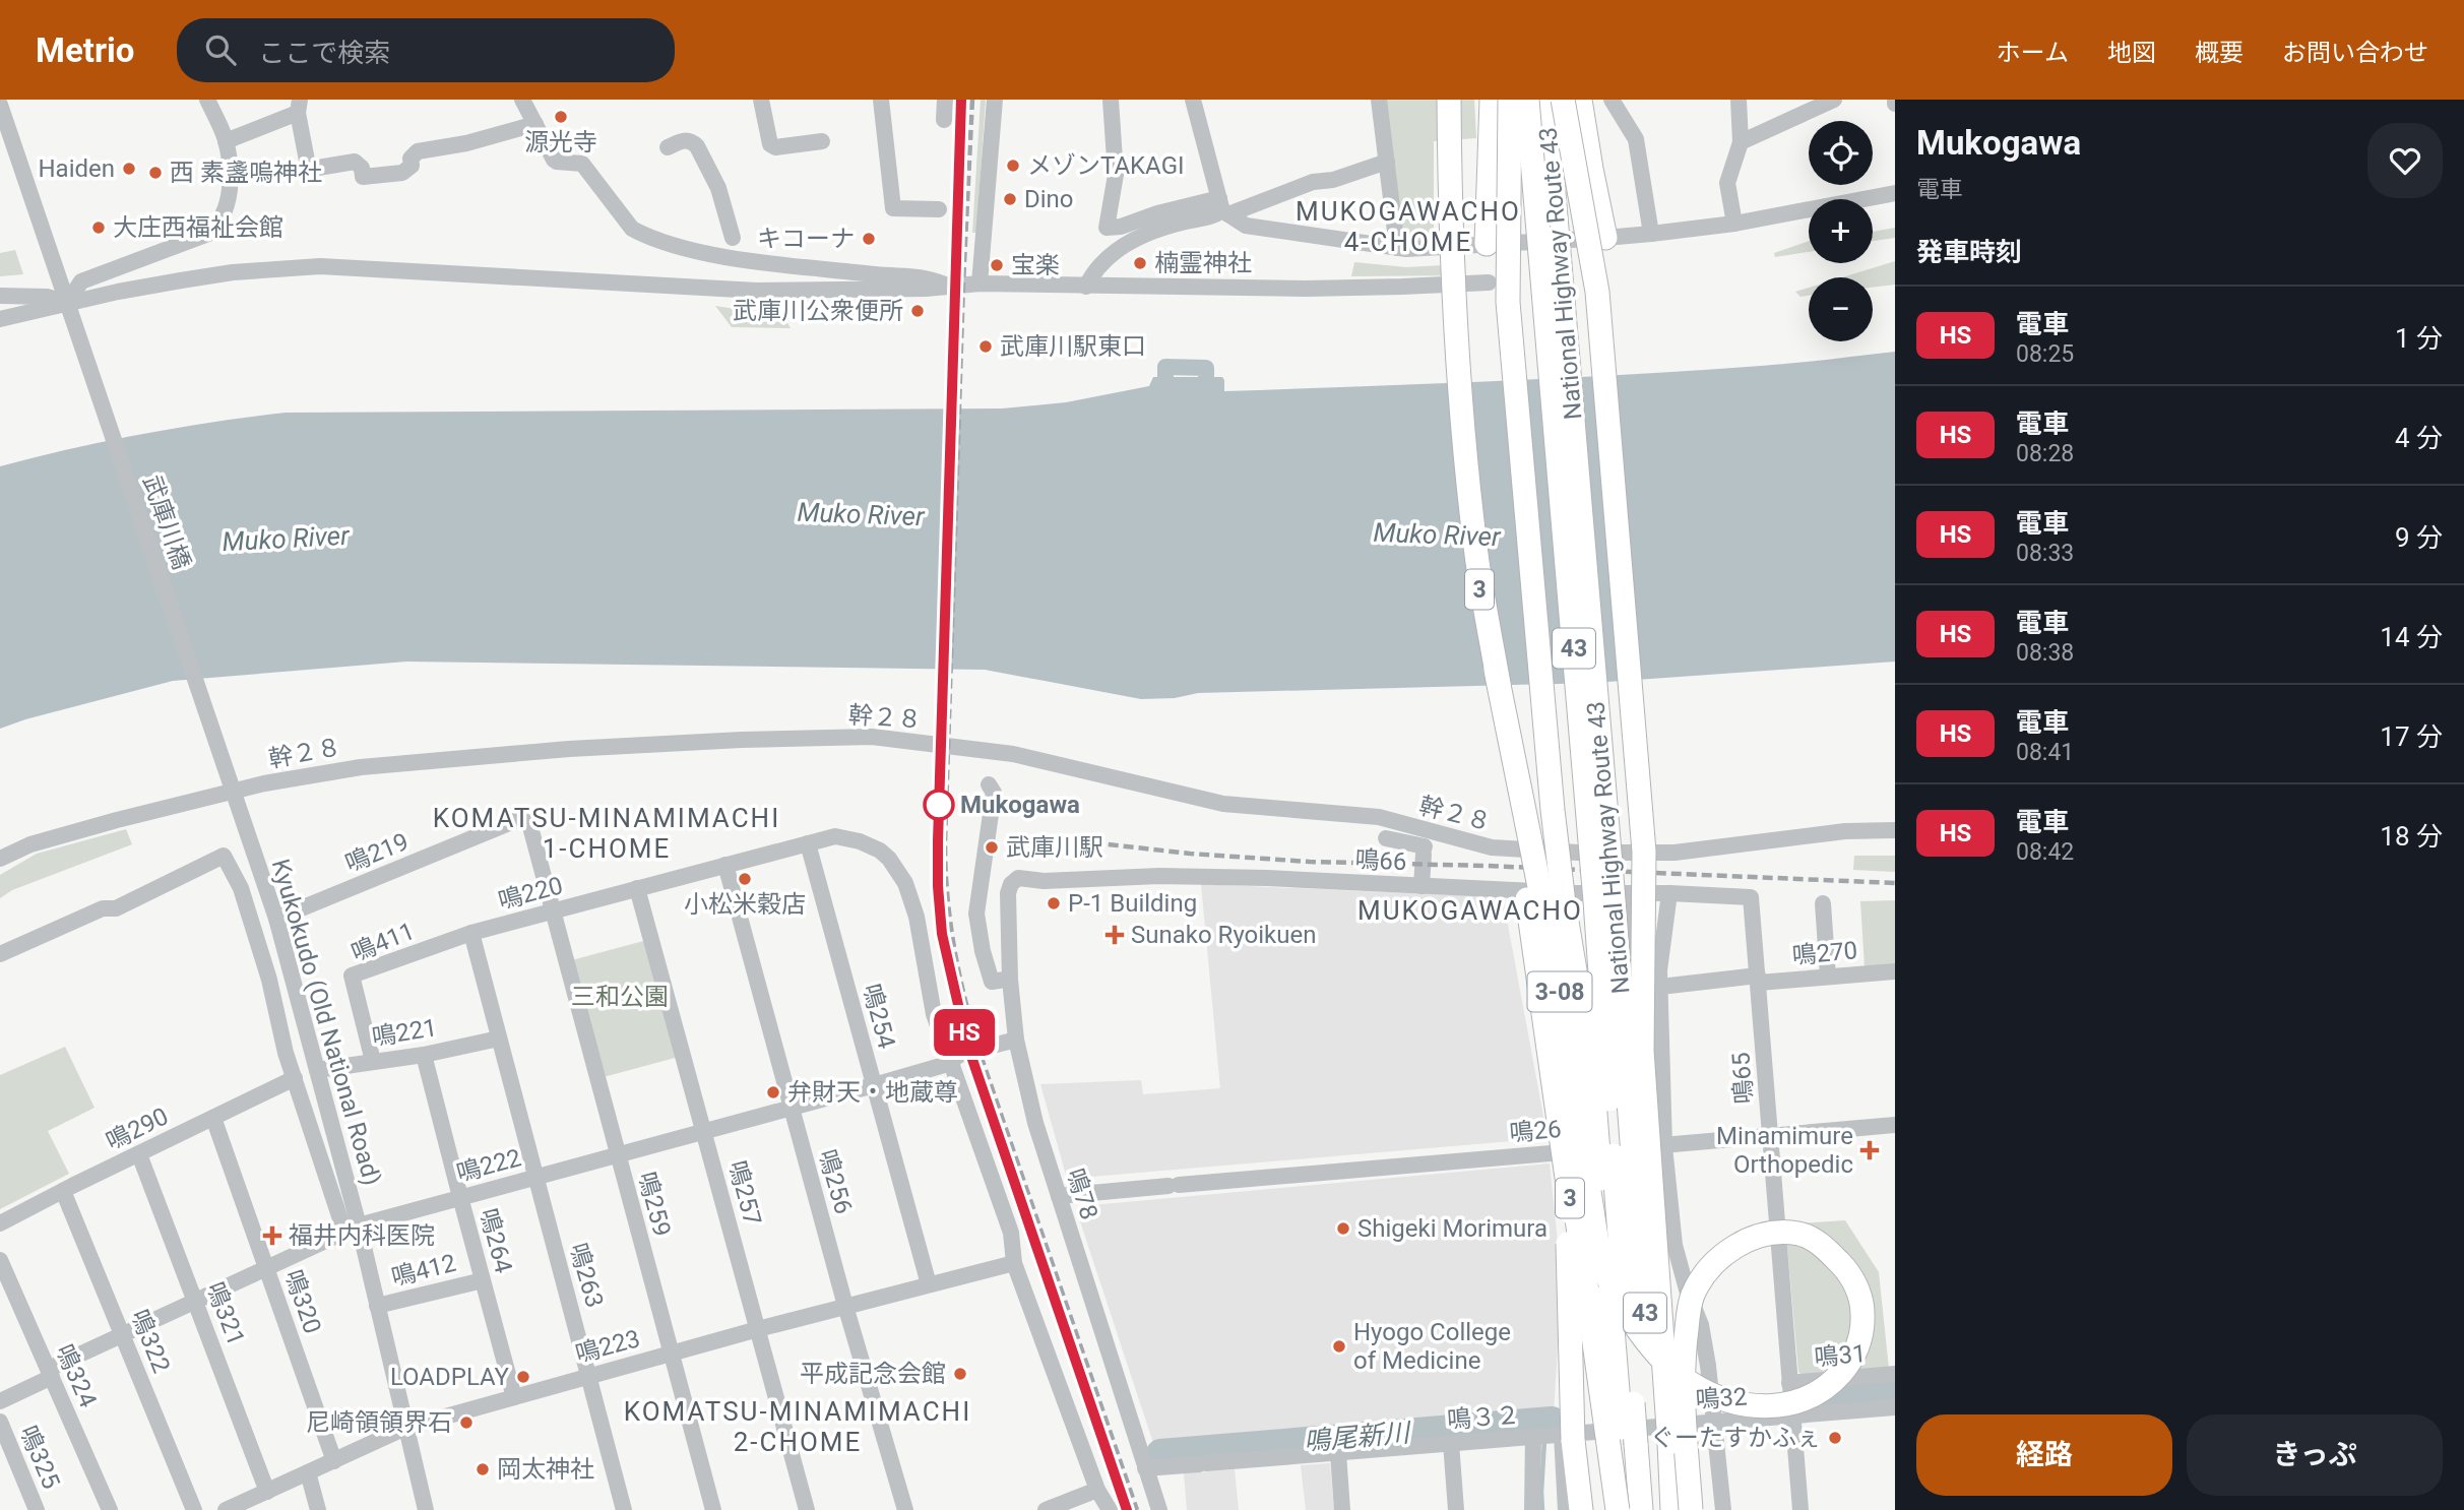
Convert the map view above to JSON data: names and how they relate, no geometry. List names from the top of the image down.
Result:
{
  "streets": {
    "highway": [
      "National Highway Route 43",
      "3",
      "43",
      "3-08"
    ],
    "street": [
      "武庫川橋",
      "幹２８",
      "鳴219",
      "鳴66",
      "鳴220",
      "鳴411",
      "鳴270",
      "鳴254",
      "Kyukokudo (Old National Road)",
      "鳴221",
      "鳴65",
      "鳴290",
      "鳴26",
      "鳴222",
      "鳴256",
      "鳴257",
      "鳴78",
      "鳴259",
      "鳴264",
      "鳴412",
      "鳴263",
      "鳴320",
      "鳴321",
      "鳴322",
      "鳴223",
      "鳴31",
      "鳴324",
      "鳴32",
      "鳴３２",
      "鳴325"
    ]
  },
  "crossings": [
    ["武庫川橋", "Kyukokudo (Old National Road)"],
    ["3", "3-08"],
    ["3", "鳴26"],
    ["幹２８", "Kyukokudo (Old National Road)"],
    ["鳴219", "鳴220"],
    ["鳴219", "Kyukokudo (Old National Road)"],
    ["鳴219", "鳴259"],
    ["鳴66", "鳴65"],
    ["鳴66", "鳴78"],
    ["鳴220", "鳴411"],
    ["鳴220", "鳴254"],
    ["鳴220", "鳴222"],
    ["鳴220", "鳴256"],
    ["鳴220", "鳴257"],
    ["鳴220", "鳴259"],
    ["鳴220", "鳴263"],
    ["鳴220", "鳴223"],
    ["鳴411", "鳴221"],
    ["鳴411", "鳴263"],
    ["鳴270", "鳴65"],
    ["鳴254", "鳴222"],
    ["鳴254", "鳴223"],
    ["Kyukokudo (Old National Road)", "鳴221"],
    ["Kyukokudo (Old National Road)", "鳴222"],
    ["Kyukokudo (Old National Road)", "鳴412"],
    ["Kyukokudo (Old National Road)", "鳴223"],
    ["鳴221", "鳴264"],
    ["鳴221", "鳴263"],
    ["鳴65", "鳴26"],
    ["鳴65", "鳴31"],
    ["鳴65", "鳴32"],
    ["鳴290", "鳴320"],
    ["鳴290", "鳴321"],
    ["鳴290", "鳴322"],
    ["鳴26", "鳴78"],
    ["鳴222", "鳴256"],
    ["鳴222", "鳴257"],
    ["鳴222", "鳴259"],
    ["鳴222", "鳴264"],
    ["鳴222", "鳴263"],
    ["鳴222", "鳴320"],
    ["鳴222", "鳴321"],
    ["鳴222", "鳴322"],
    ["鳴222", "鳴324"],
    ["鳴256", "鳴223"],
    ["鳴257", "鳴223"],
    ["鳴78", "鳴３２"],
    ["鳴259", "鳴223"],
    ["鳴264", "鳴412"],
    ["鳴264", "鳴223"],
    ["鳴263", "鳴223"],
    ["鳴320", "鳴223"],
    ["鳴321", "鳴223"],
    ["鳴32", "鳴３２"]
  ],
  "districts": [
    "MUKOGAWACHO 4-CHOME",
    "KOMATSU-MINAMIMACHI 1-CHOME",
    "MUKOGAWACHO",
    "KOMATSU-MINAMIMACHI 2-CHOME"
  ],
  "water": ["Muko River", "鳴尾新川"],
  "parks": ["三和公園"],
  "places": {
    "other": [
      "源光寺",
      "メゾンTAKAGI",
      "Haiden",
      "西 素盞嗚神社",
      "Dino",
      "大庄西福祉会館",
      "キコーナ",
      "楠霊神社",
      "宝楽",
      "武庫川公衆便所",
      "武庫川駅東口",
      "Mukogawa",
      "武庫川駅",
      "小松米穀店",
      "P-1 Building",
      "弁財天・地蔵尊",
      "Shigeki Morimura",
      "Hyogo College of Medicine",
      "平成記念会館",
      "LOADPLAY",
      "尼崎領領界石",
      "ぐーたすかふぇ",
      "岡太神社"
    ],
    "health": ["Sunako Ryoikuen", "Minamimure Orthopedic", "福井内科医院"]
  },
  "page": {
    "header": "Metrio",
    "search": "ここで検索",
    "nav": [
      "ホーム",
      "地図",
      "概要",
      "お問い合わせ"
    ],
    "on_map": "HS",
    "heading": [
      ["Mukogawa", "電車"],
      "発車時刻"
    ],
    "map_buttons": ["+", "−"],
    "list": [
      {
        "mark": "HS",
        "name": "電車",
        "note": "08:25",
        "value": "1 分"
      },
      {
        "mark": "HS",
        "name": "電車",
        "note": "08:28",
        "value": "4 分"
      },
      {
        "mark": "HS",
        "name": "電車",
        "note": "08:33",
        "value": "9 分"
      },
      {
        "mark": "HS",
        "name": "電車",
        "note": "08:38",
        "value": "14 分"
      },
      {
        "mark": "HS",
        "name": "電車",
        "note": "08:41",
        "value": "17 分"
      },
      {
        "mark": "HS",
        "name": "電車",
        "note": "08:42",
        "value": "18 分"
      }
    ],
    "buttons": ["経路", "きっぷ"]
  }
}
